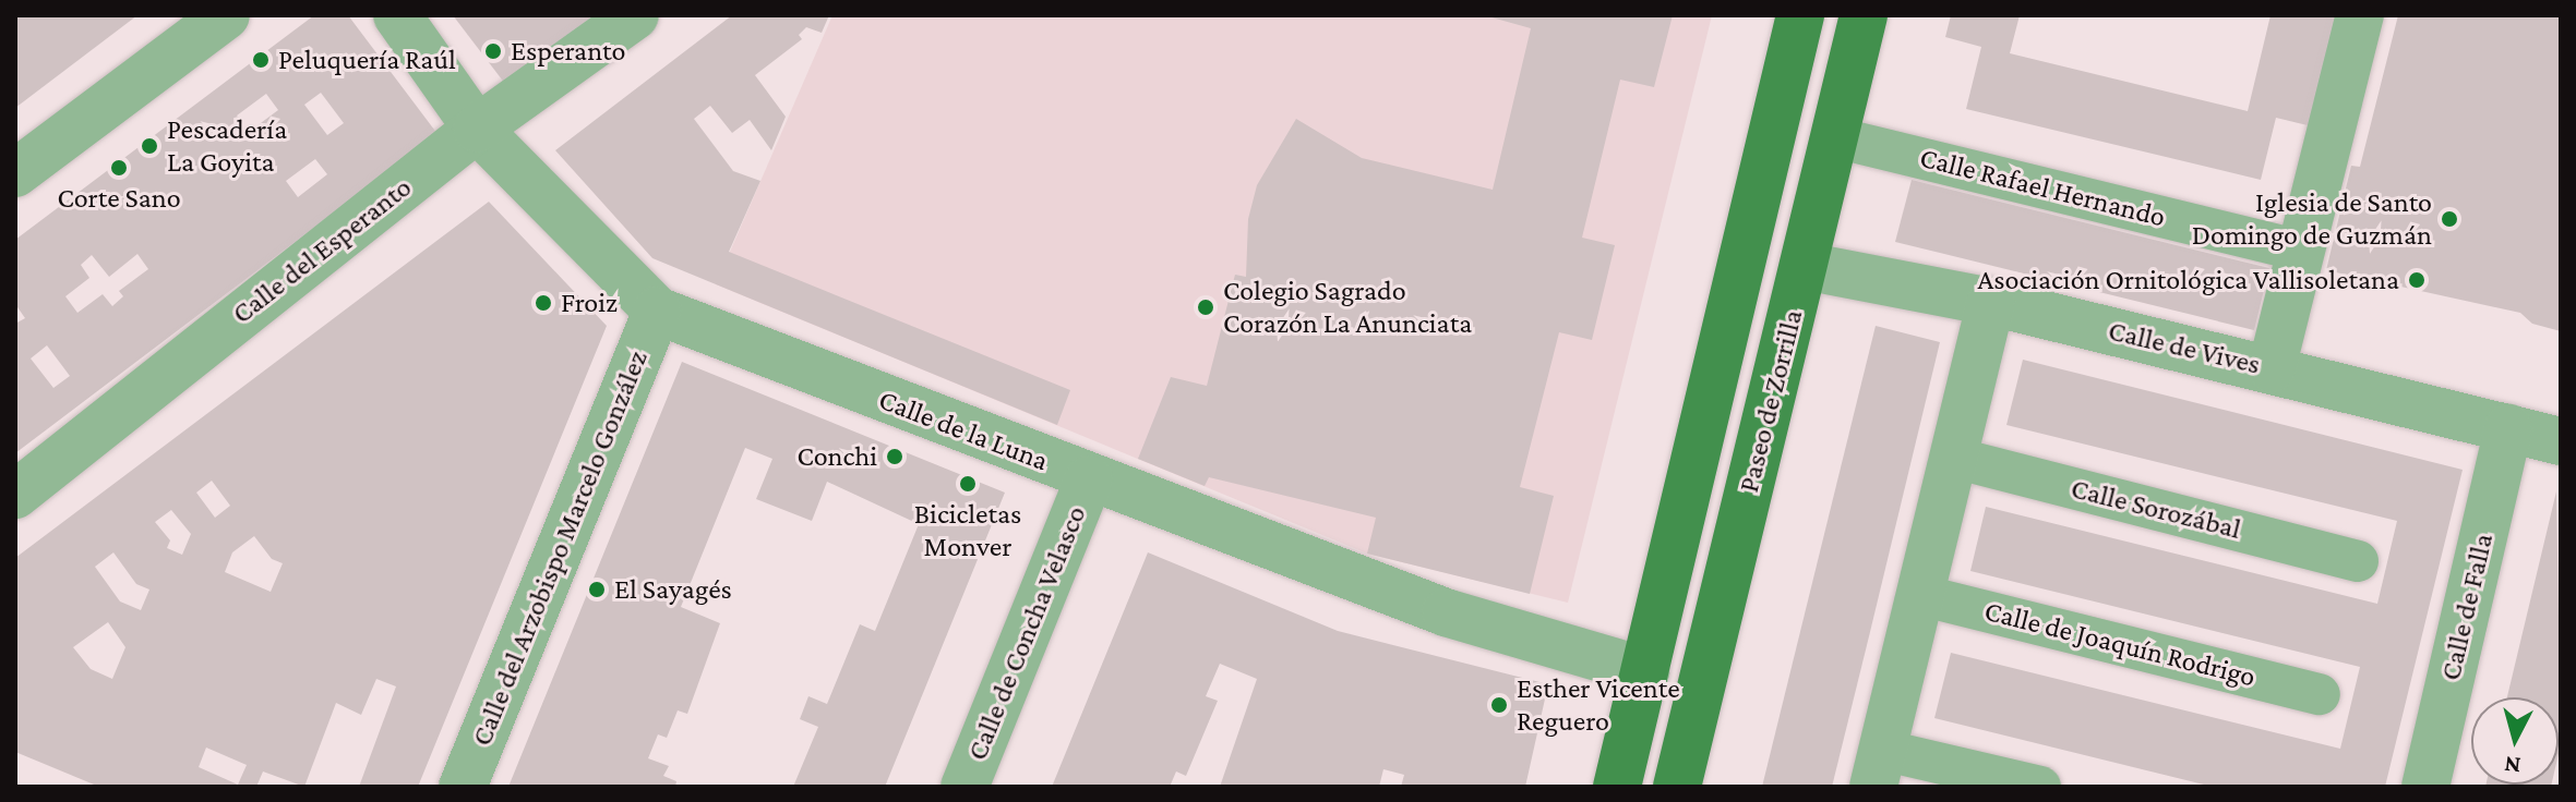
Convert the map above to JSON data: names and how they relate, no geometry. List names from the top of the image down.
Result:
{
  "streets": {
    "main road": ["Paseo de Zorrilla"],
    "street": [
      "Calle Rafael Hernando",
      "Calle del Esperanto",
      "Calle de Vives",
      "Calle de la Luna",
      "Calle Sorozábal",
      "Calle del Arzobispo Marcelo González",
      "Calle de Falla",
      "Calle de Concha Velasco",
      "Calle de Joaquín Rodrigo"
    ]
  },
  "crossings": [
    ["Calle Rafael Hernando", "Paseo de Zorrilla"],
    ["Calle del Esperanto", "Calle de la Luna"],
    ["Calle de Vives", "Paseo de Zorrilla"],
    ["Calle de Vives", "Calle de Falla"],
    ["Paseo de Zorrilla", "Calle de la Luna"],
    ["Calle de la Luna", "Calle del Arzobispo Marcelo González"],
    ["Calle de la Luna", "Calle de Concha Velasco"]
  ],
  "places": [
    "Esperanto",
    "Peluquería Raúl",
    "Pescadería La Goyita",
    "Corte Sano",
    "Iglesia de Santo Domingo de Guzmán",
    "Asociación Ornitológica Vallisoletana",
    "Froiz",
    "Colegio Sagrado Corazón La Anunciata",
    "Conchi",
    "Bicicletas Monver",
    "El Sayagés",
    "Esther Vicente Reguero"
  ],
  "north": "bottom"
}
